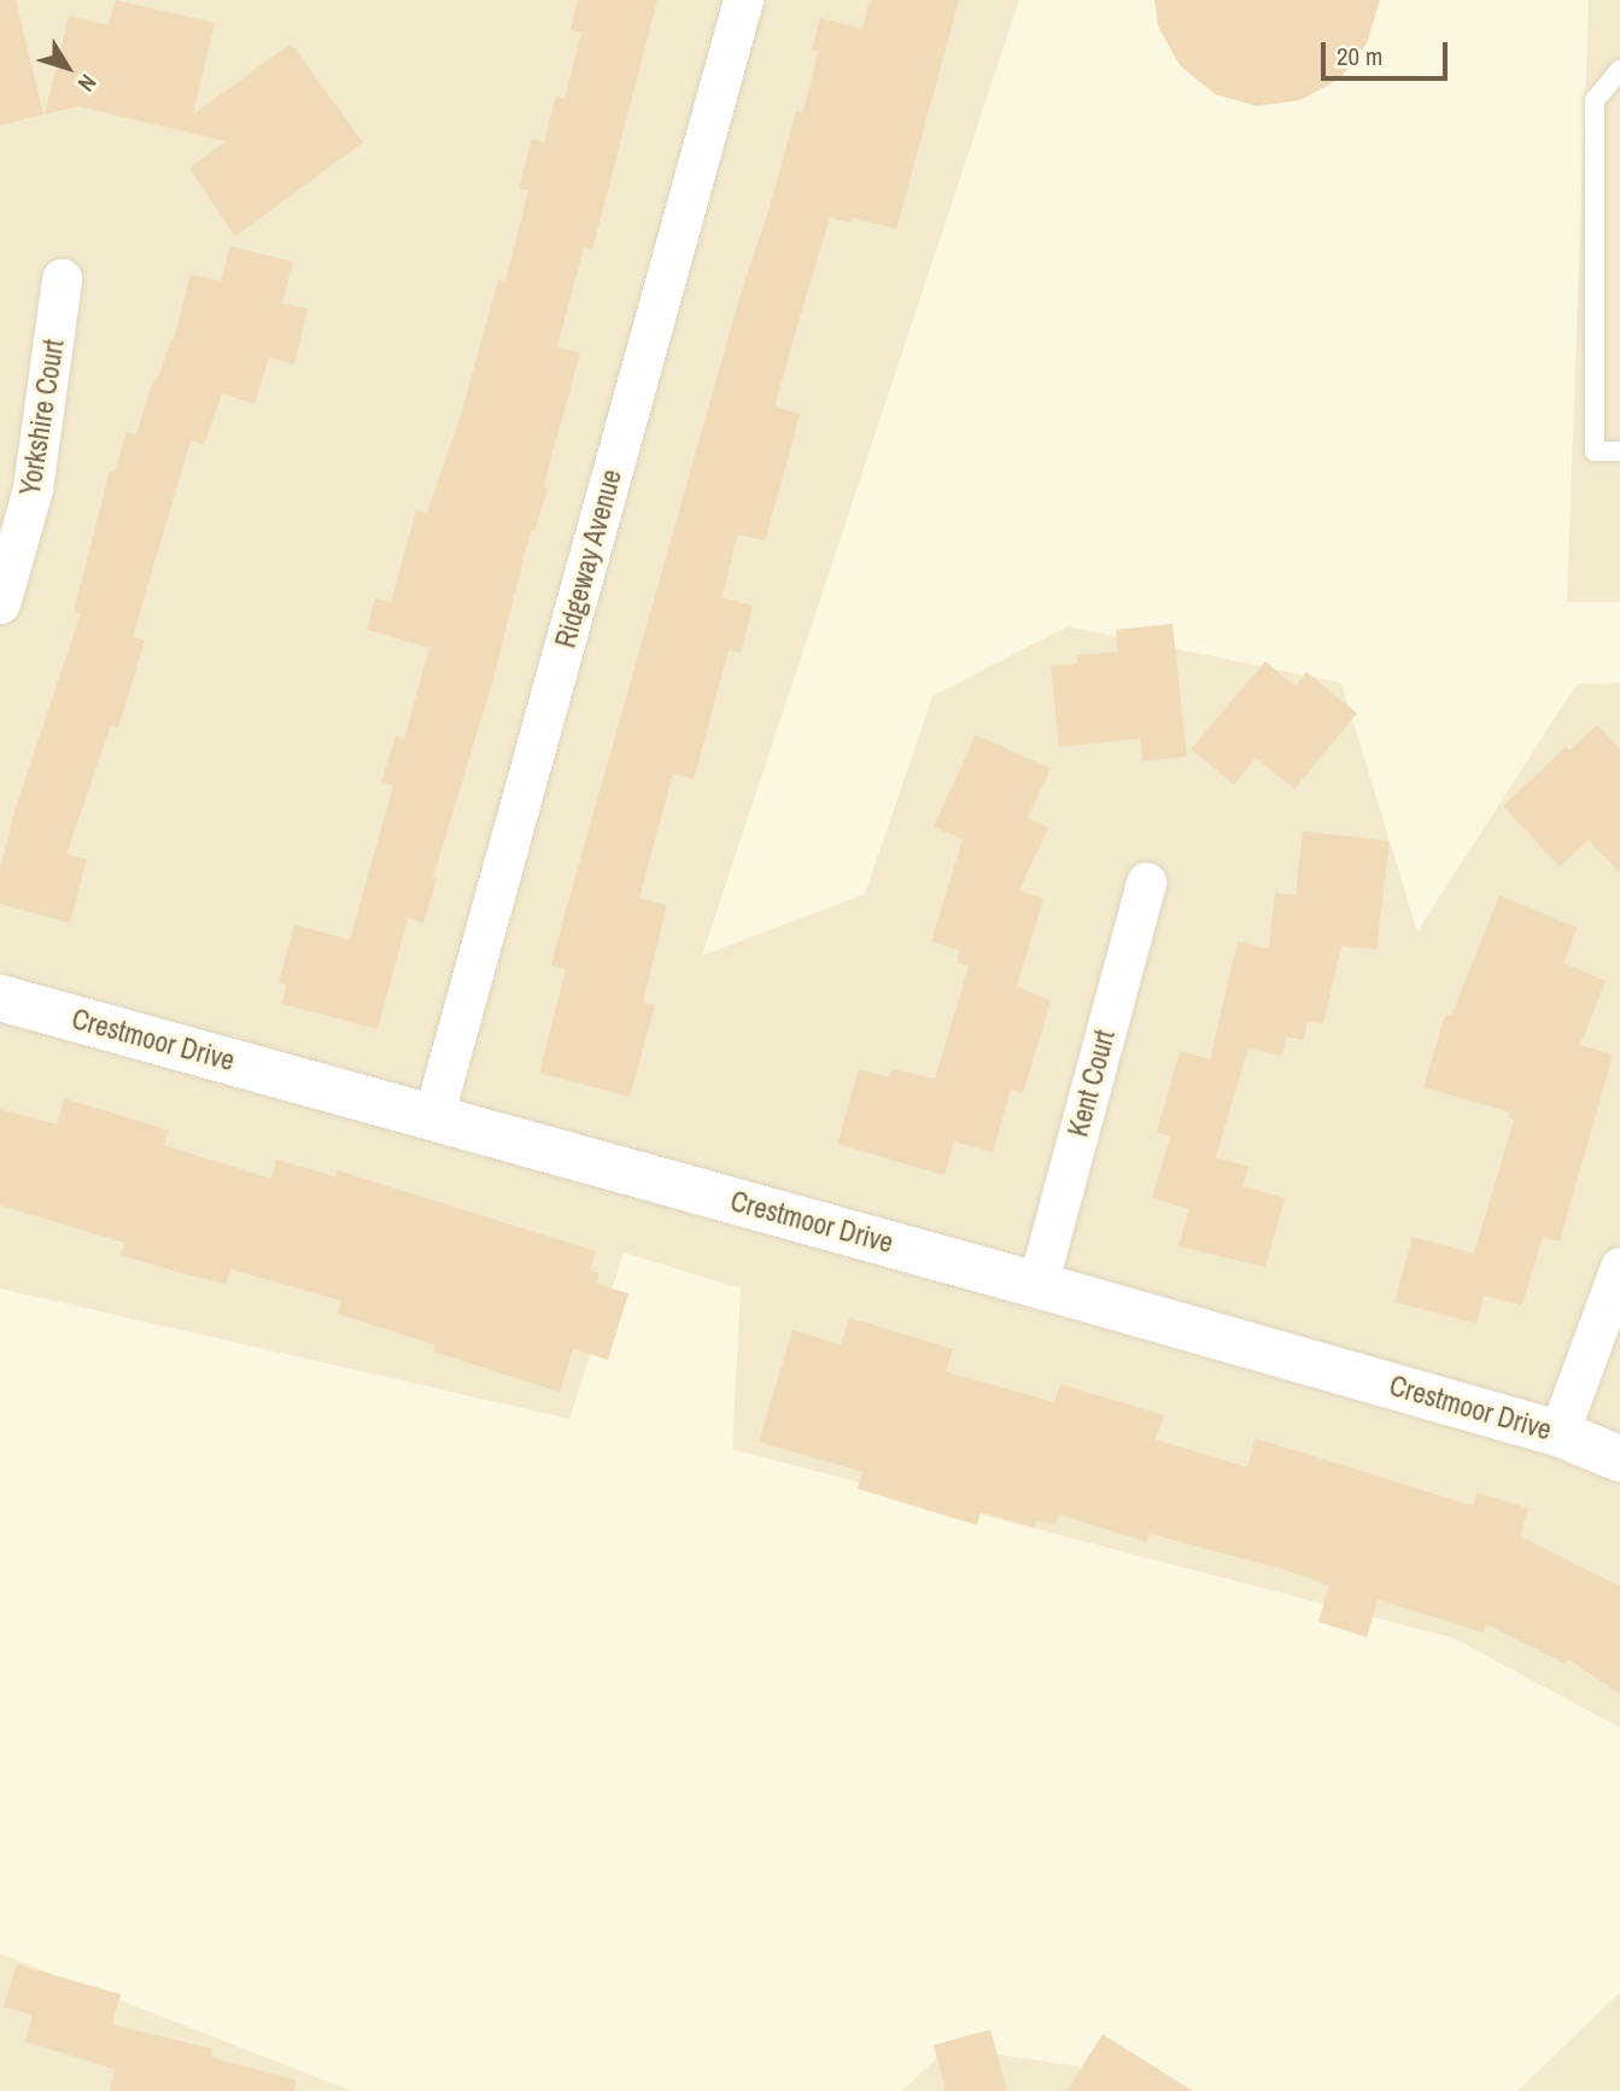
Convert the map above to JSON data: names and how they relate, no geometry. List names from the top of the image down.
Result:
{
  "streets": {
    "street": [
      "Yorkshire Court",
      "Ridgeway Avenue",
      "Crestmoor Drive",
      "Kent Court"
    ]
  },
  "crossings": [
    ["Ridgeway Avenue", "Crestmoor Drive"],
    ["Crestmoor Drive", "Kent Court"]
  ],
  "scale_bar": "20 m",
  "north": "bottom right"
}
